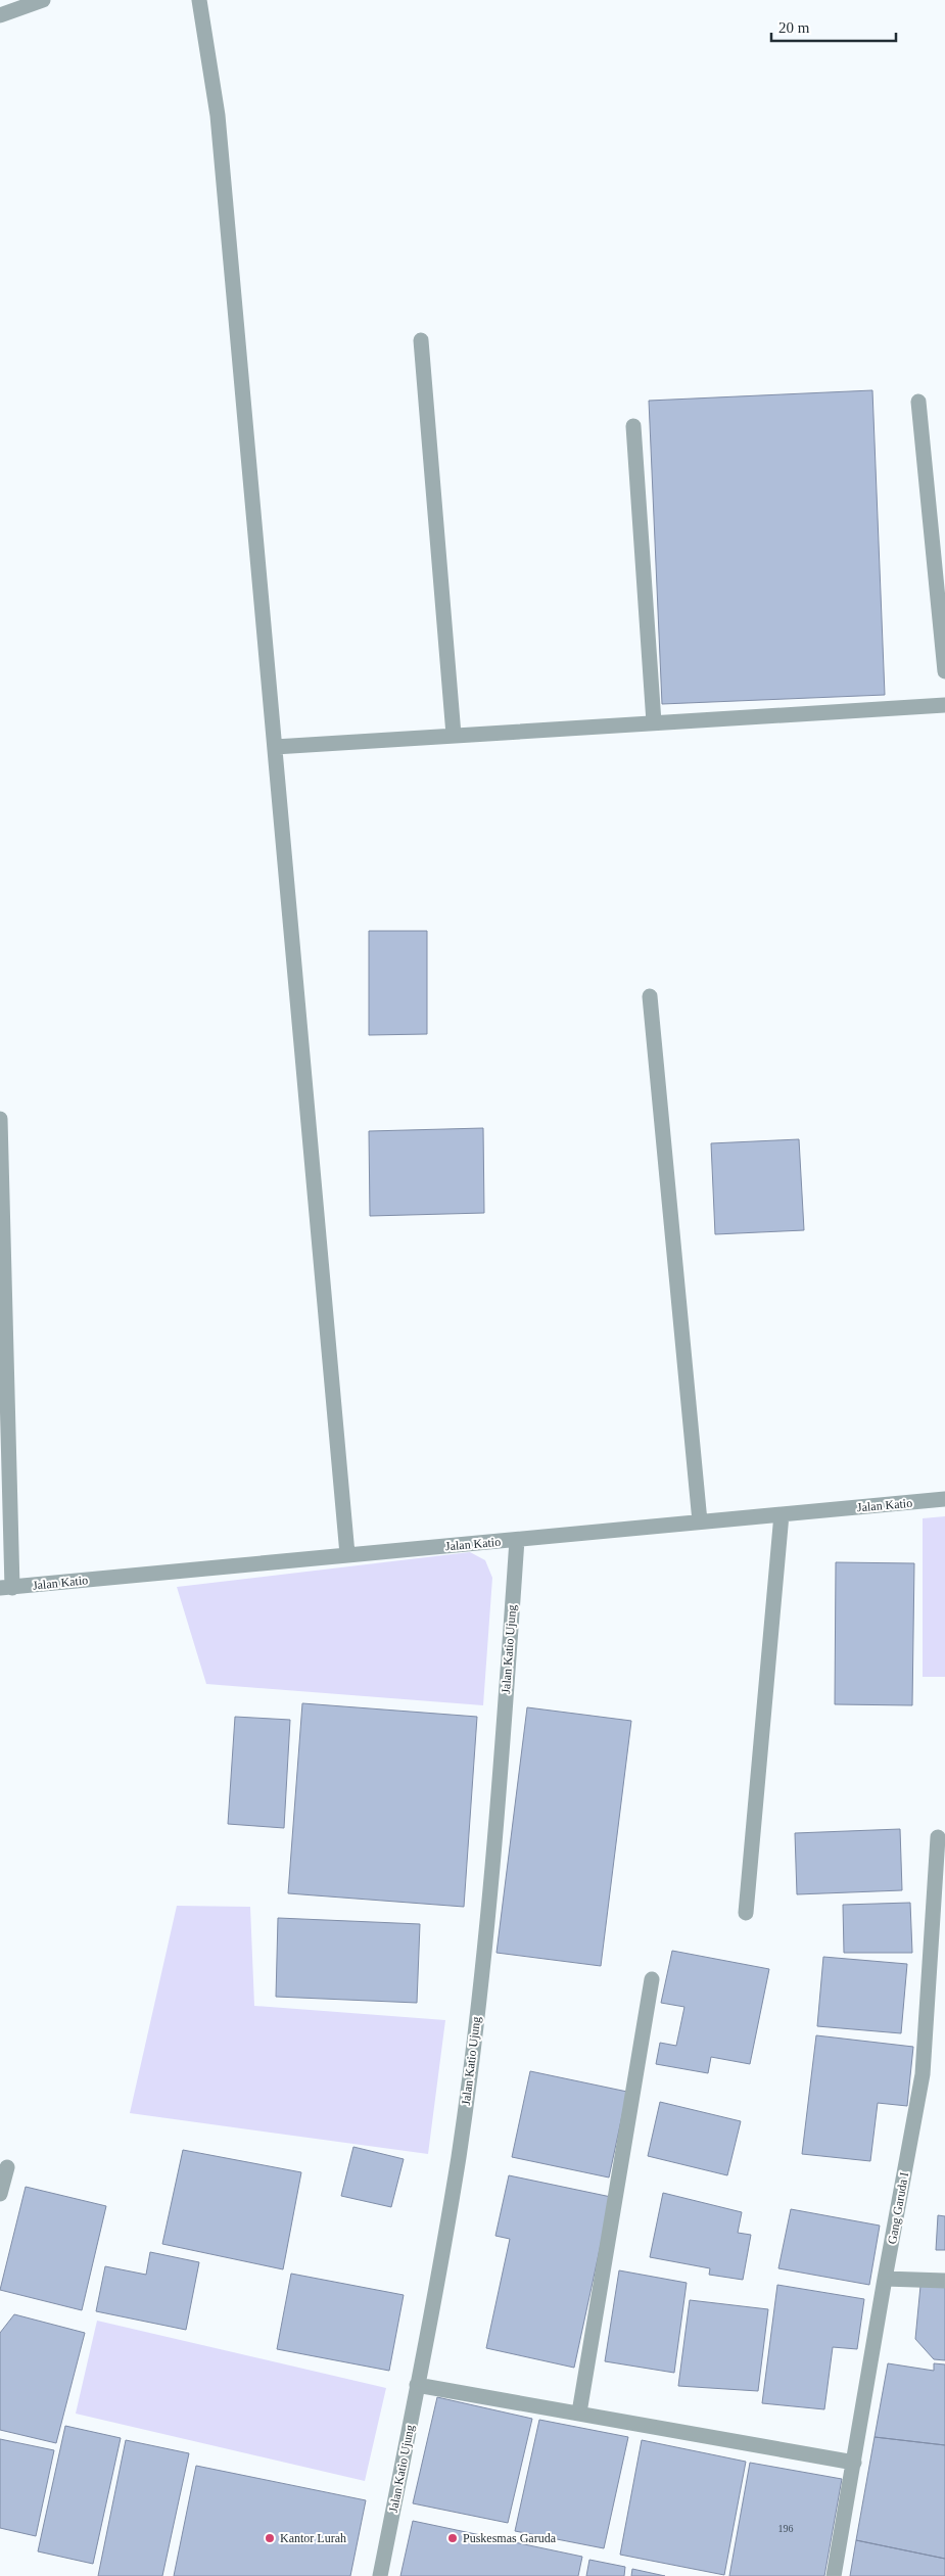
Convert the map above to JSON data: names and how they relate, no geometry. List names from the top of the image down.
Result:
{
  "streets": {
    "street": ["Jalan Katio", "Jalan Katio Ujung", "Gang Garuda I"]
  },
  "crossings": [
    ["Jalan Katio", "Jalan Katio Ujung"]
  ],
  "places": ["Kantor Lurah", "Puskesmas Garuda"],
  "house_numbers": ["196"],
  "scale_bar": "20 m"
}
